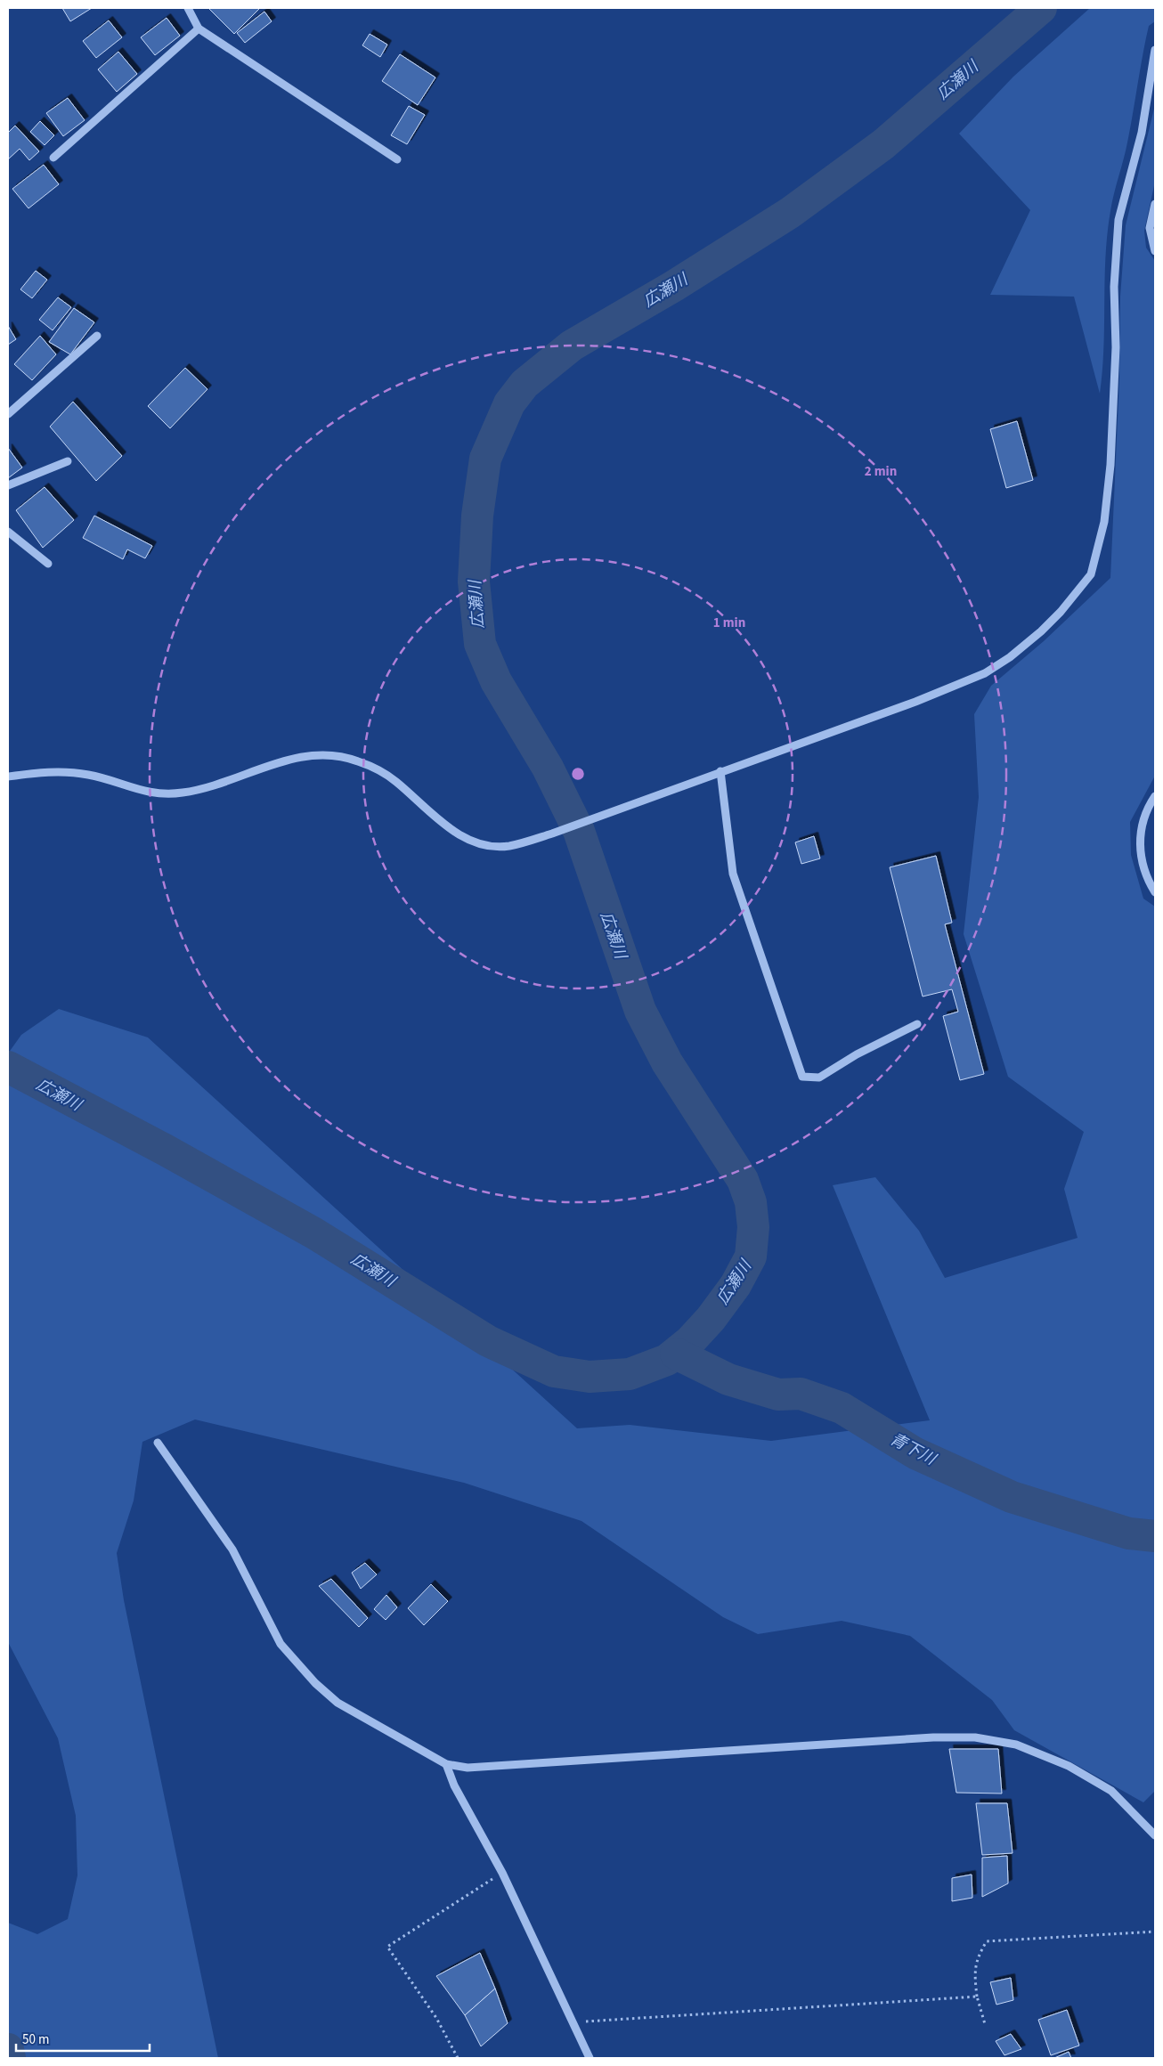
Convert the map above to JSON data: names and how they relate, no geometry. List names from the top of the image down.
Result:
{
  "water": ["広瀬川", "青下川"],
  "scale_bar": "50 m",
  "rings": ["2 min", "1 min"]
}
